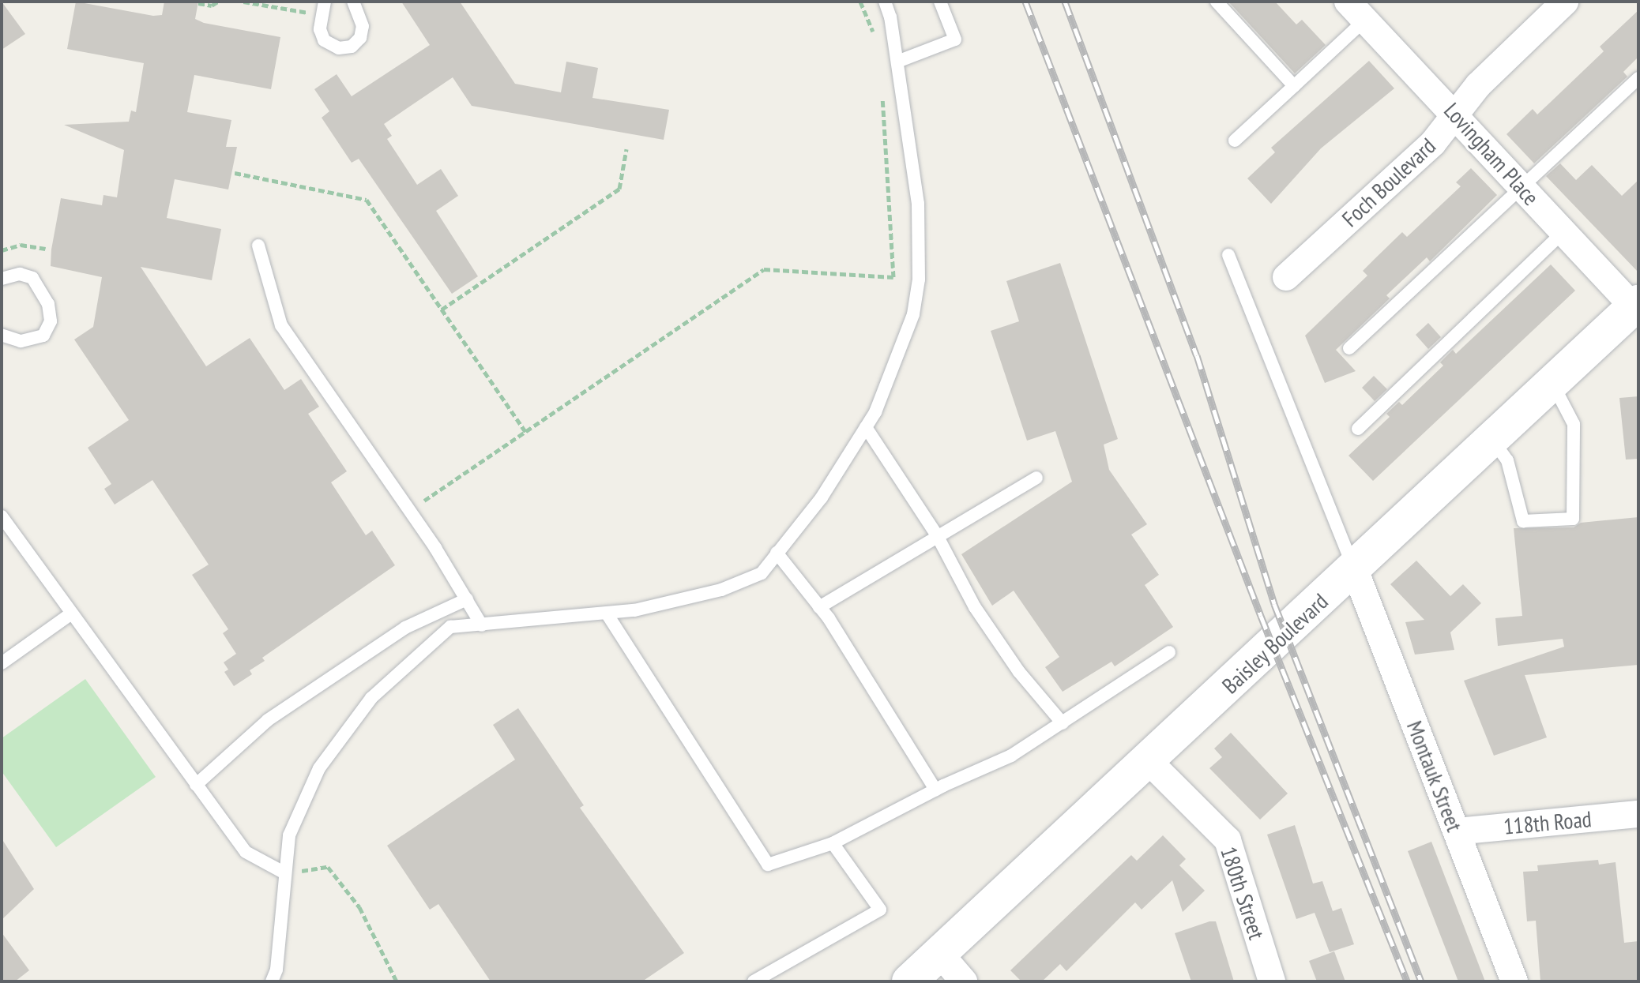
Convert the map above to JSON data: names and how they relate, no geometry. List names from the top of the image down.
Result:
{
  "streets": {
    "street": [
      "Lovingham Place",
      "Foch Boulevard",
      "Baisley Boulevard",
      "Montauk Street",
      "118th Road",
      "180th Street"
    ]
  },
  "crossings": [
    ["Lovingham Place", "Foch Boulevard"],
    ["Lovingham Place", "Baisley Boulevard"],
    ["Baisley Boulevard", "Montauk Street"],
    ["Baisley Boulevard", "180th Street"],
    ["Montauk Street", "118th Road"]
  ]
}
